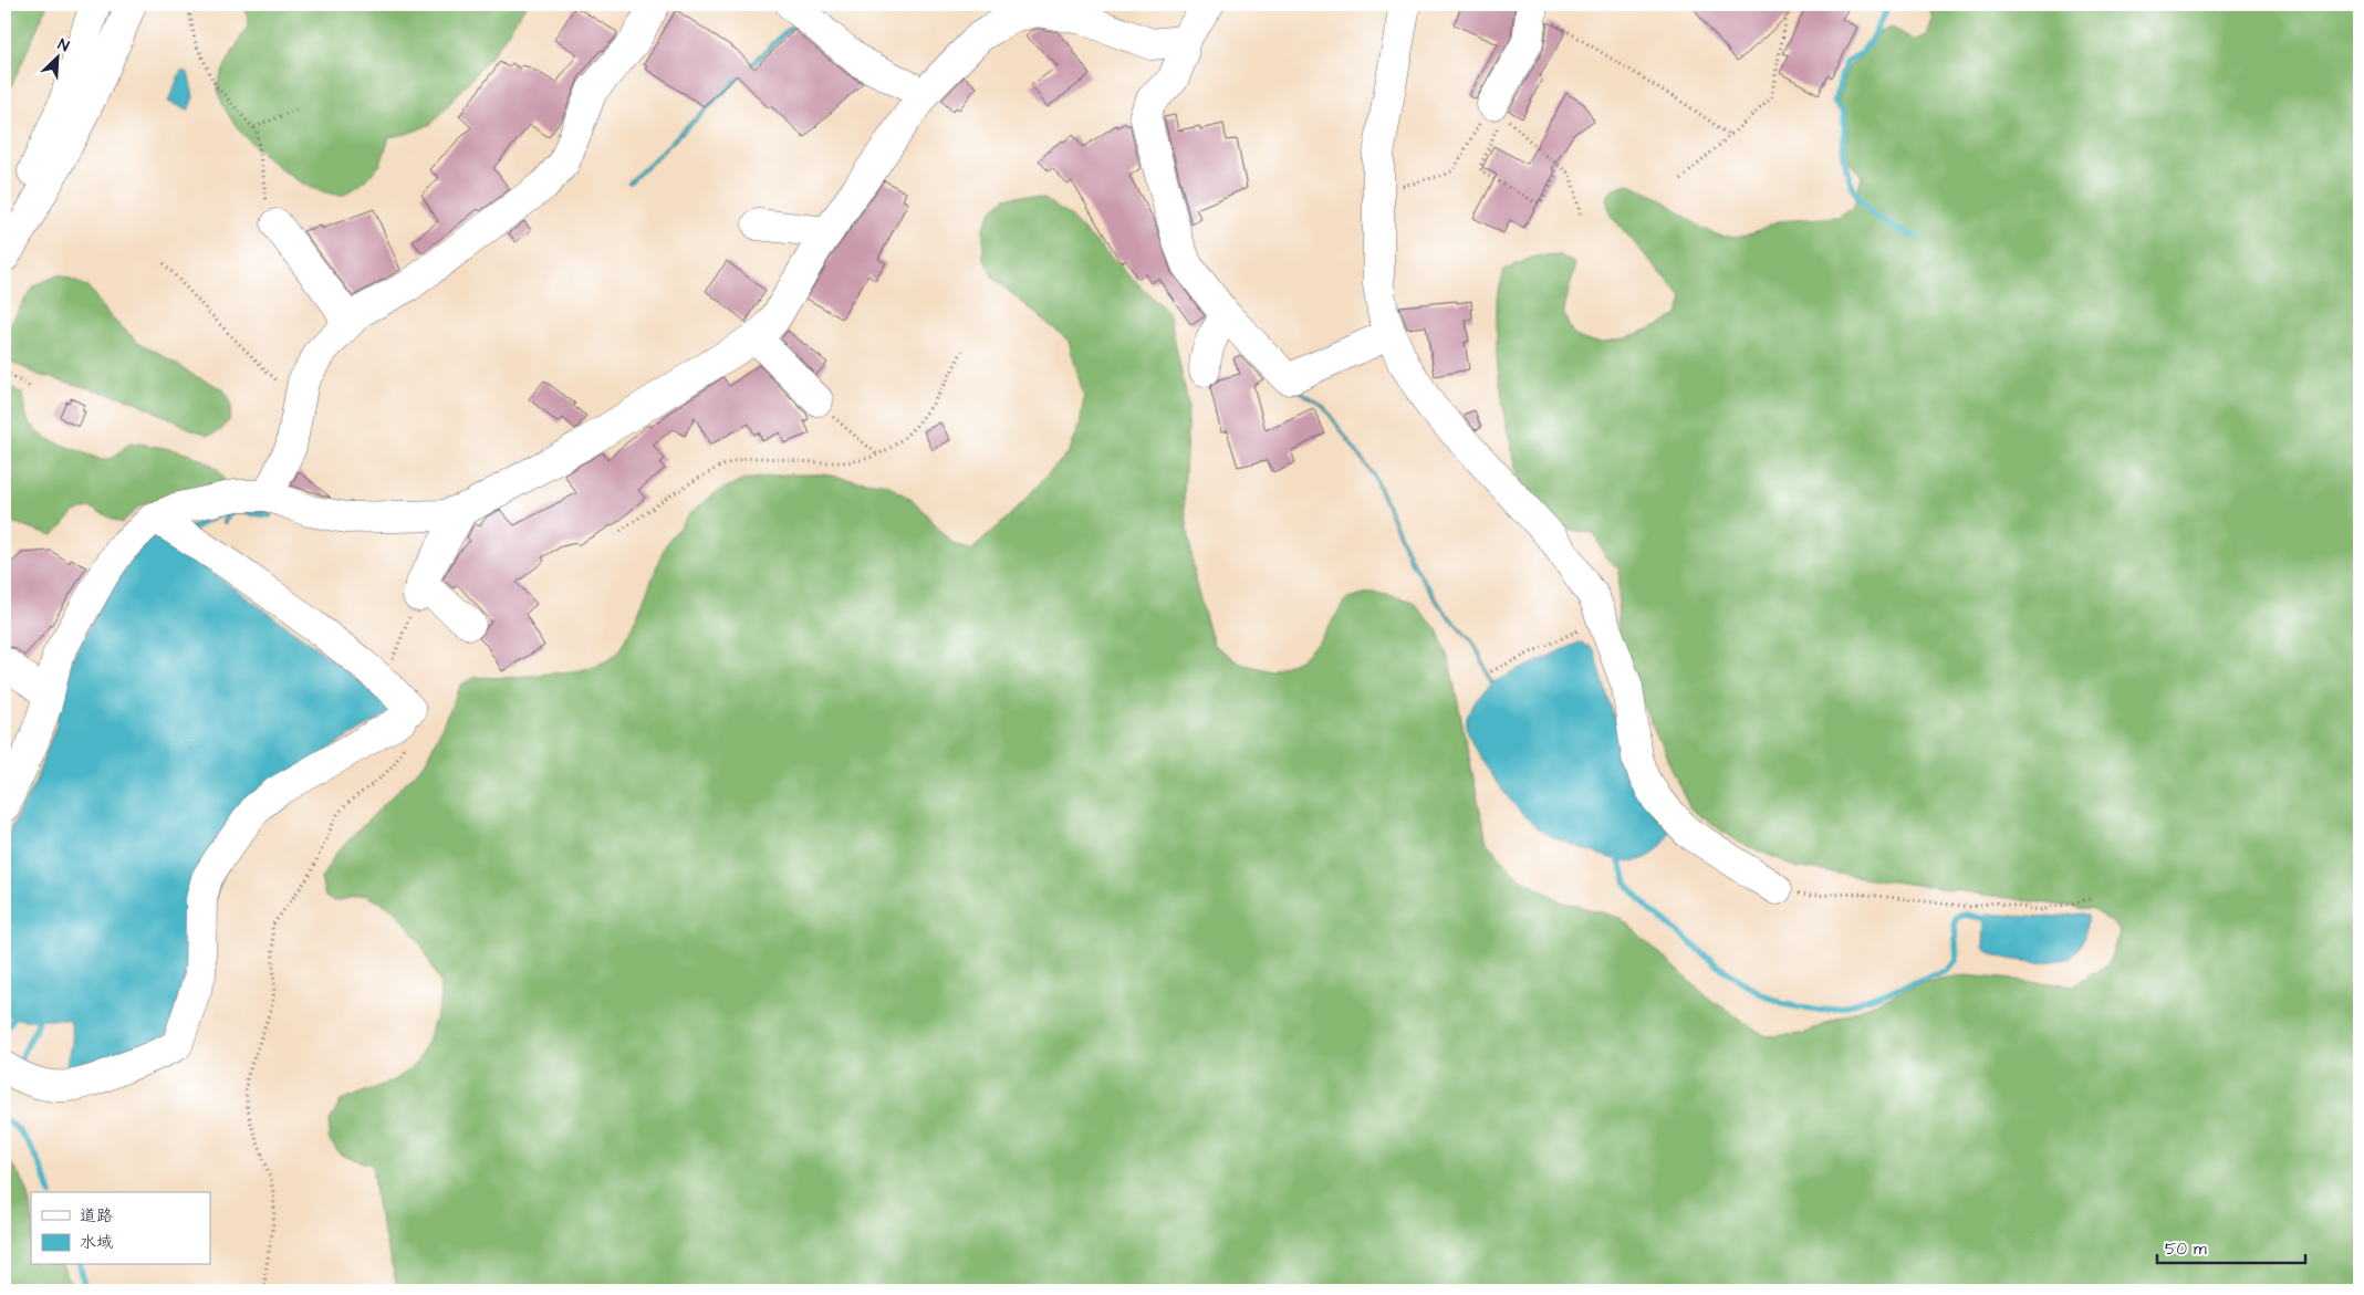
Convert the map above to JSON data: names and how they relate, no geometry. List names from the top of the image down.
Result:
{
  "legend": ["道路", "水域"],
  "scale_bar": "50 m",
  "north": "top right"
}
